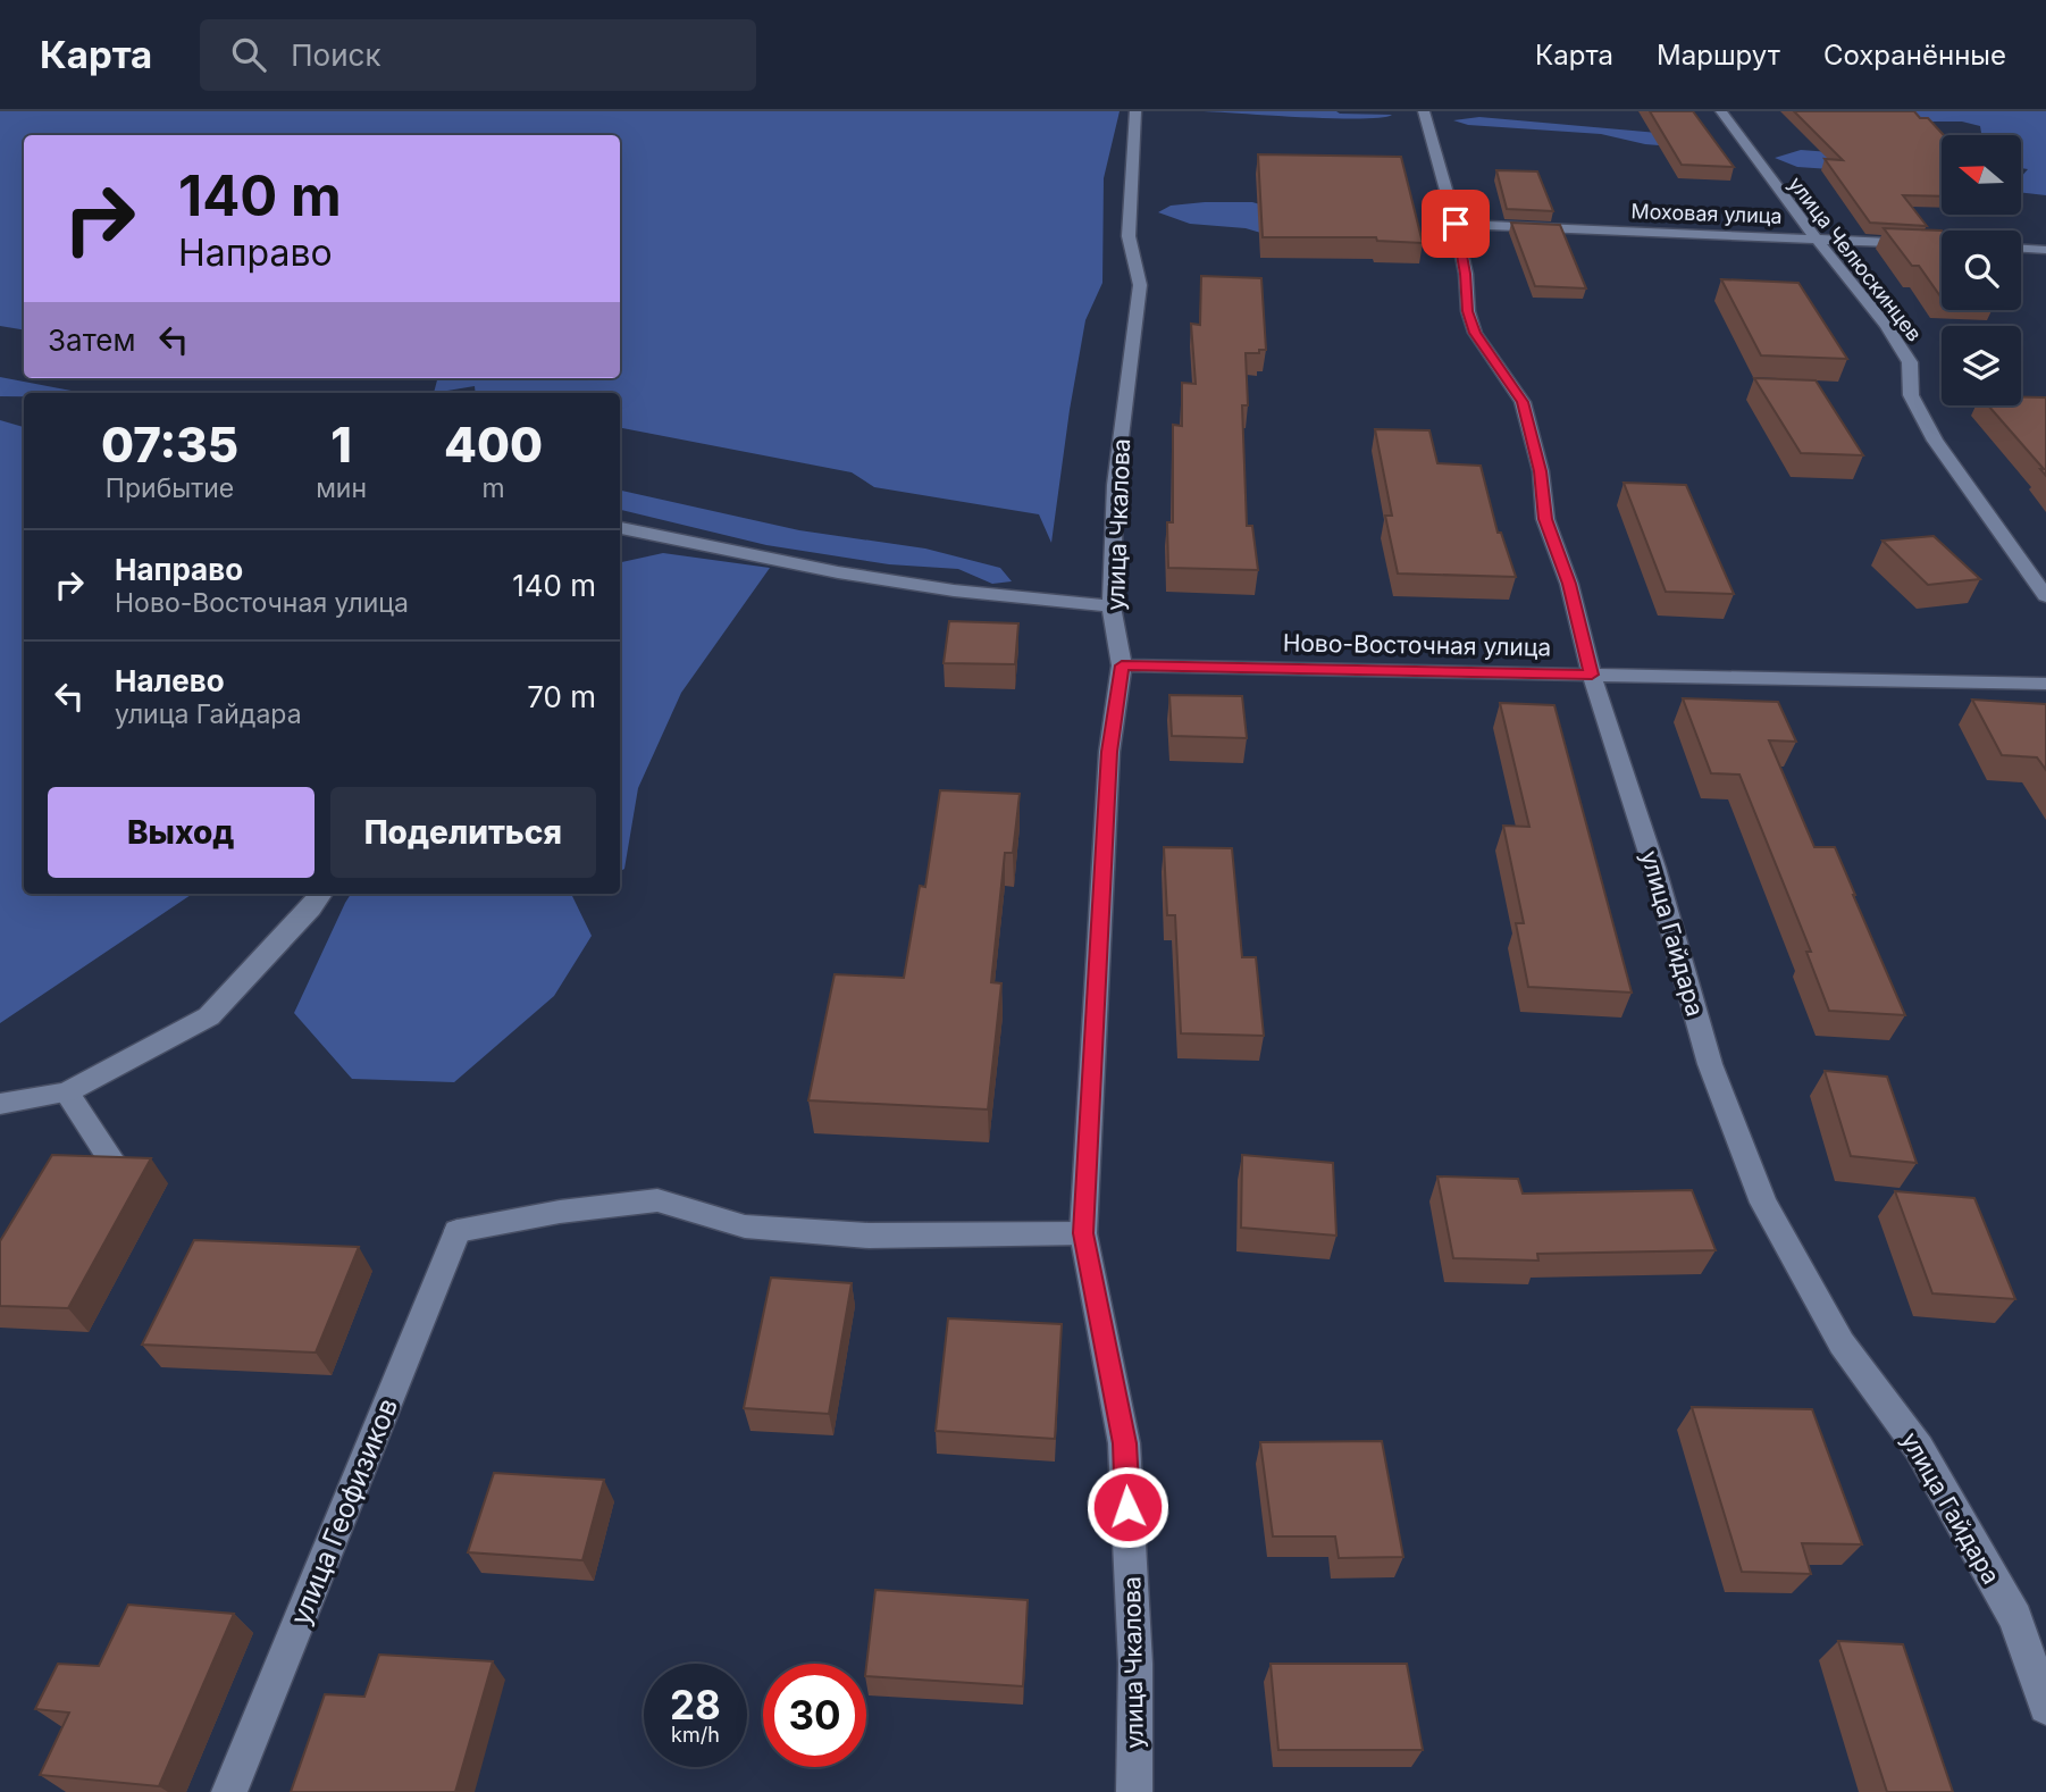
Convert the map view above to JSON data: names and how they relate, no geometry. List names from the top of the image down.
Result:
{
  "streets": {
    "street": [
      "Моховая улица",
      "улица Челюскинцев",
      "улица Чкалова",
      "Ново-Восточная улица",
      "улица Гайдара",
      "улица Геофизиков"
    ]
  },
  "crossings": [
    ["Моховая улица", "улица Челюскинцев"],
    ["Моховая улица", "улица Гайдара"],
    ["улица Чкалова", "Ново-Восточная улица"],
    ["улица Чкалова", "улица Геофизиков"],
    ["Ново-Восточная улица", "улица Гайдара"]
  ],
  "north": "left",
  "page": {
    "header": "Карта",
    "search": "Поиск",
    "nav": ["Карта", "Маршрут", "Сохранённые"],
    "turn": ["140 m", "Направо"],
    "then": "Затем",
    "eta": [
      "07:35",
      "Прибытие",
      "1",
      "мин",
      "400",
      "m"
    ],
    "list": [
      {
        "name": "Направо",
        "note": "Ново-Восточная улица",
        "value": "140 m"
      },
      {
        "name": "Налево",
        "note": "улица Гайдара",
        "value": "70 m"
      }
    ],
    "buttons": ["Выход", "Поделиться"],
    "speed": "28 km/h",
    "limit": "30"
  }
}
